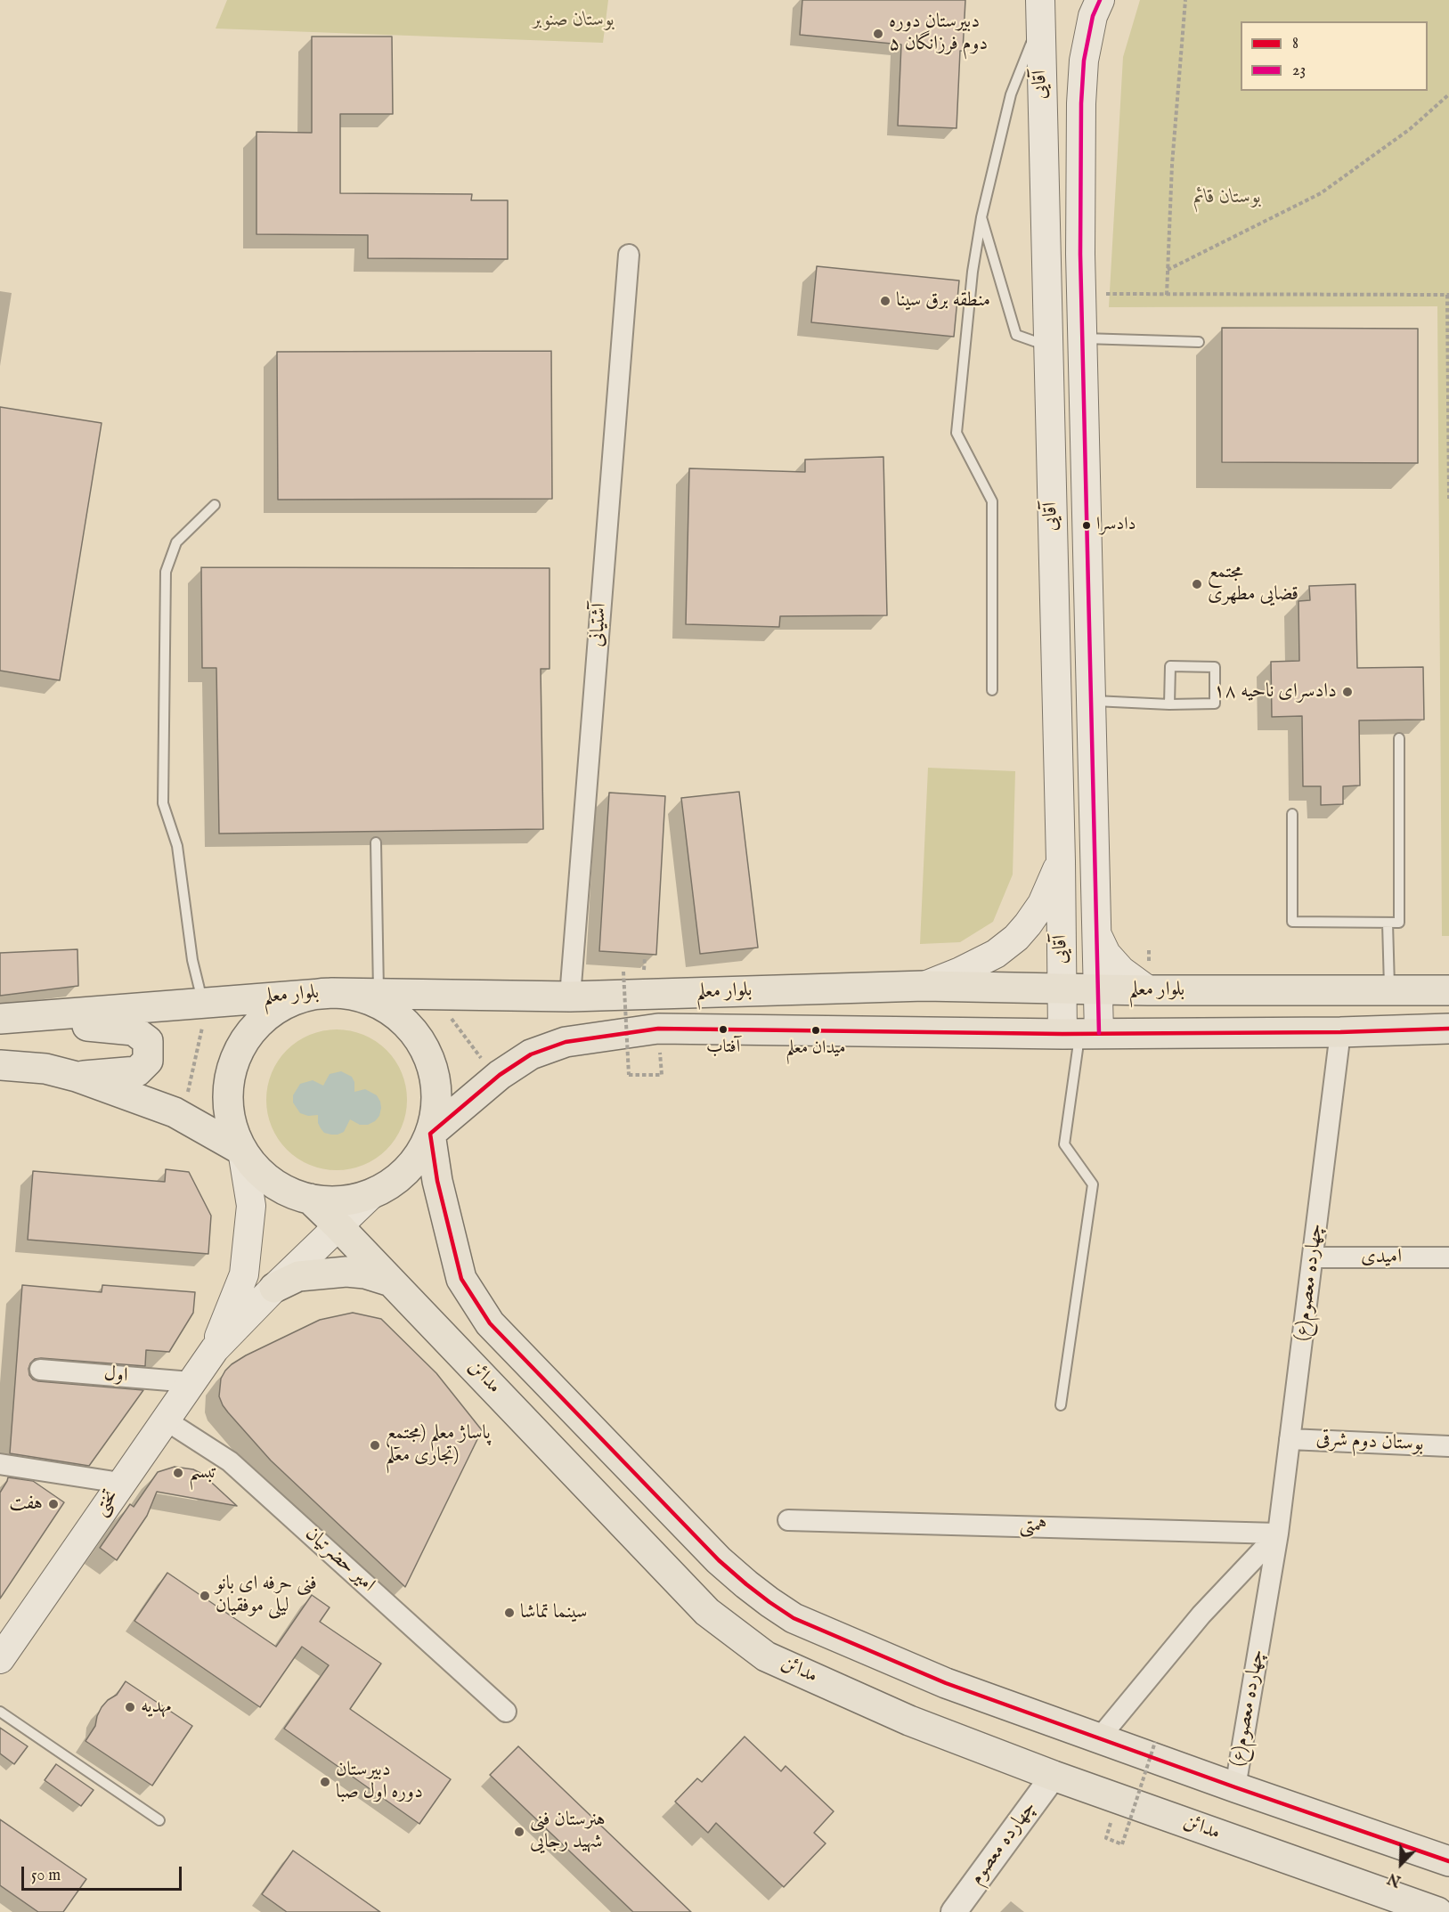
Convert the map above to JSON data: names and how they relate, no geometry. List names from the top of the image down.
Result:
{
  "streets": {
    "main road": [
      "آقایی",
      "بلوار معلم",
      "مدائن",
      "تختی"
    ],
    "street": [
      "آشتیانی",
      "امیدی",
      "چهارده معصوم(ع)",
      "اول",
      "بوستان دوم شرقی",
      "همتی",
      "امیر حضرتیان",
      "چهارده معصوم"
    ]
  },
  "crossings": [
    ["آقایی", "بلوار معلم"],
    ["آشتیانی", "بلوار معلم"],
    ["بلوار معلم", "چهارده معصوم(ع)"],
    ["امیدی", "چهارده معصوم(ع)"],
    ["چهارده معصوم(ع)", "بوستان دوم شرقی"],
    ["چهارده معصوم(ع)", "همتی"],
    ["اول", "تختی"],
    ["مدائن", "تختی"],
    ["مدائن", "چهارده معصوم"],
    ["تختی", "امیر حضرتیان"]
  ],
  "parks": ["بوستان صنوبر", "بوستان قائم"],
  "places": [
    "دبیرستان دوره دوم فرزانگان ۵",
    "منطقه برق سینا",
    "دادسرا",
    "مجتمع قضایی مطهری",
    "دادسرای ناحیه ۱۸",
    "آفتاب",
    "میدان معلم",
    "پاساژ معلم (مجتمع تجاری معلم)",
    "تبسم",
    "هفت",
    "فنی حرفه ای بانو لیلی موفقیان",
    "سینما تماشا",
    "مهدیه",
    "دبیرستان دوره اول صبا",
    "هنرستان فنی شهید رجایی"
  ],
  "lines": ["transit line 23", "transit line 8"],
  "legend": ["8", "23"],
  "scale_bar": "50 m",
  "north": "bottom left"
}
